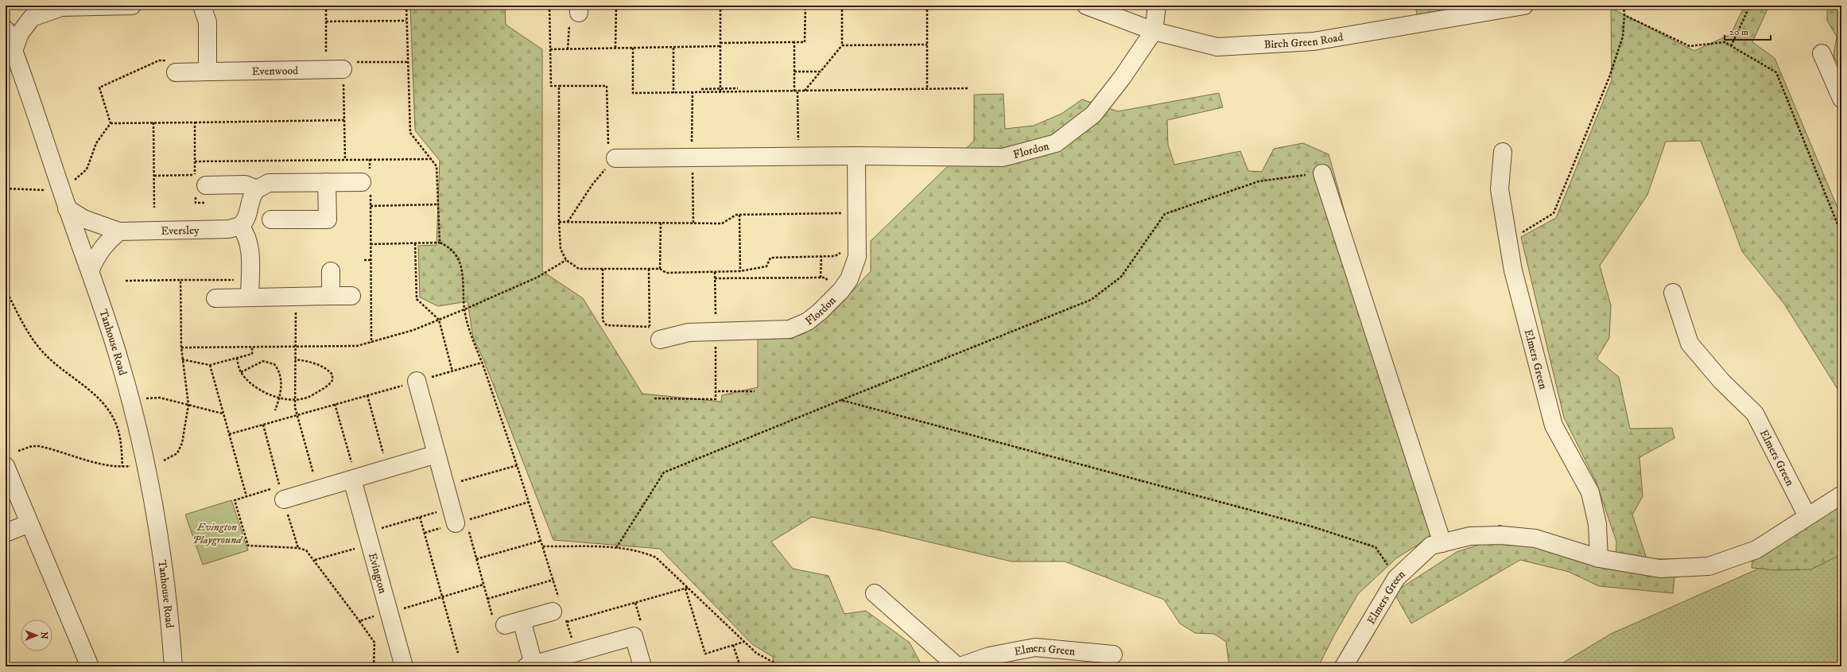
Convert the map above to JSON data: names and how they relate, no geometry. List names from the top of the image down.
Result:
{
  "streets": {
    "street": [
      "Birch Green Road",
      "Evenwood",
      "Flordon",
      "Eversley",
      "Tanhouse Road",
      "Elmers Green",
      "Evington"
    ]
  },
  "crossings": [
    ["Birch Green Road", "Flordon"],
    ["Eversley", "Tanhouse Road"]
  ],
  "parks": ["Evington Playground"],
  "scale_bar": "20 m",
  "north": "right"
}
